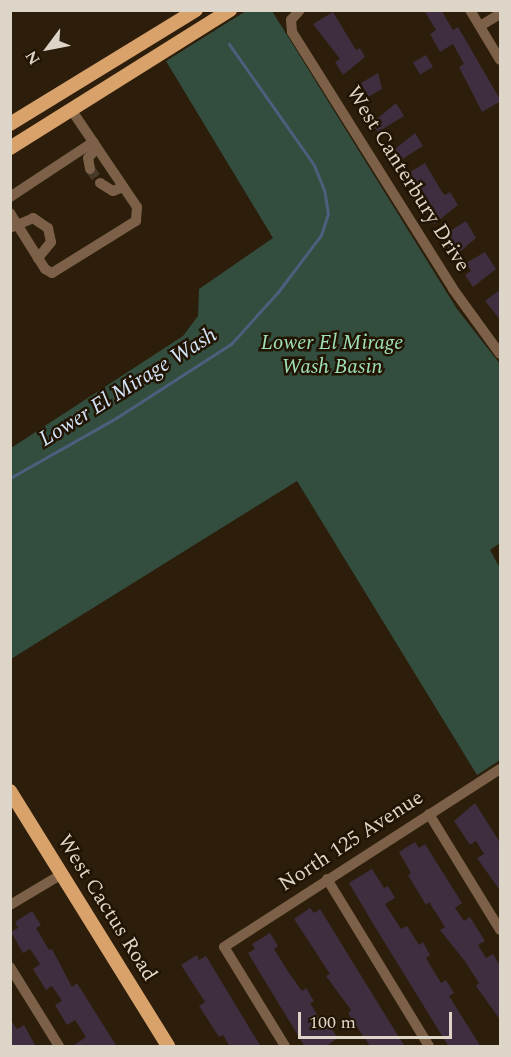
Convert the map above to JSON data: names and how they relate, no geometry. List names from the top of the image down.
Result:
{
  "streets": {
    "main road": ["West Cactus Road"],
    "street": ["West Canterbury Drive", "North 125 Avenue"]
  },
  "water": ["Lower El Mirage Wash"],
  "parks": ["Lower El Mirage Wash Basin"],
  "scale_bar": "100 m",
  "north": "bottom left"
}
